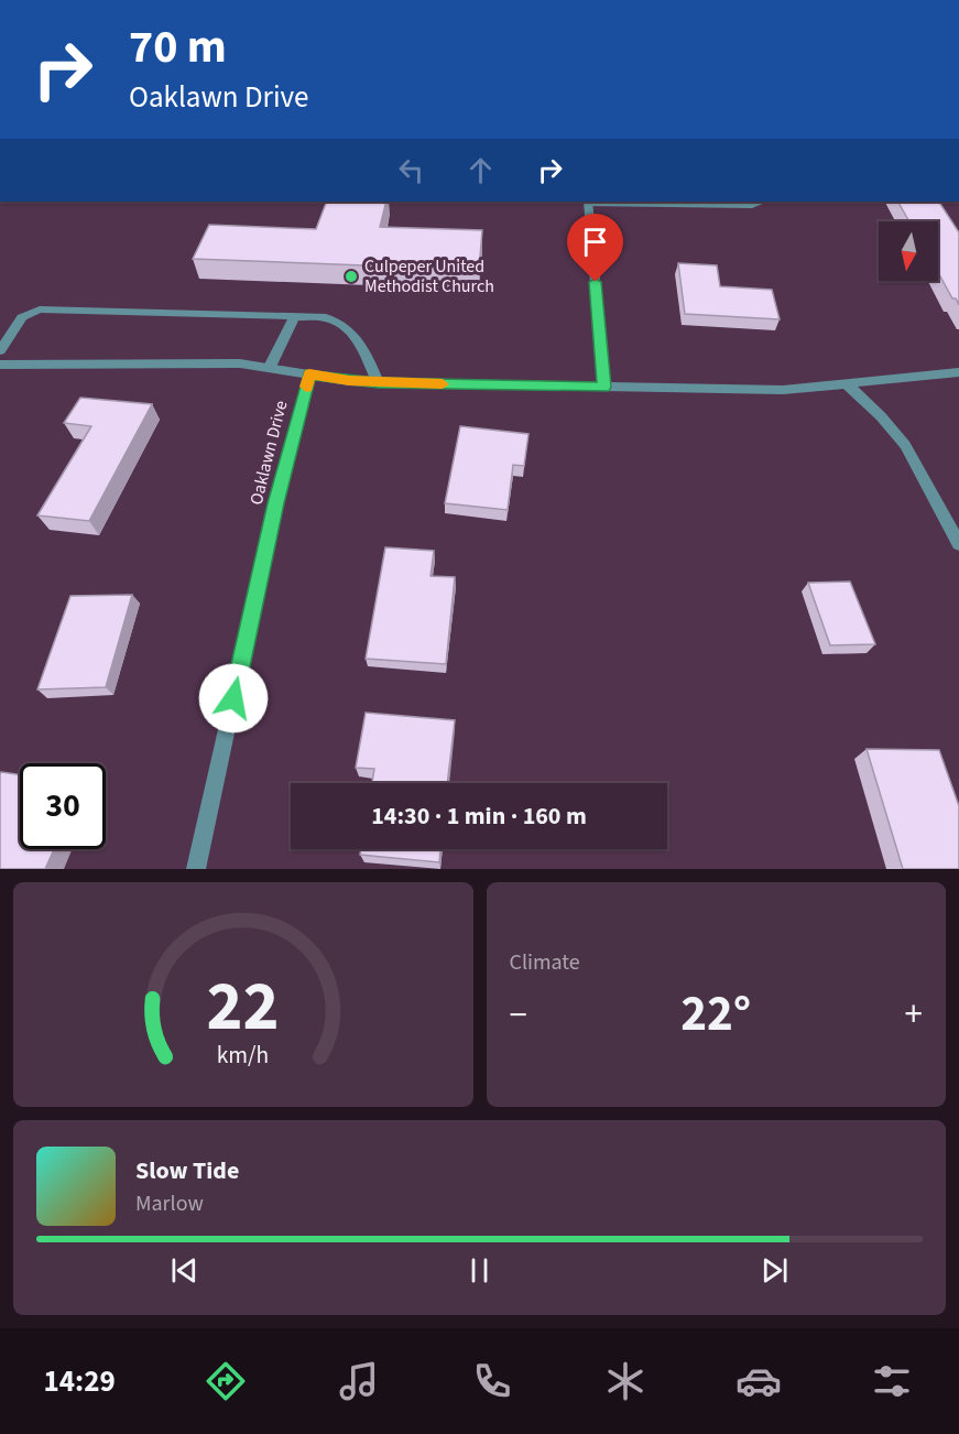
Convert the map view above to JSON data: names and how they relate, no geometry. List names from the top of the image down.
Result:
{
  "streets": {
    "street": ["Oaklawn Drive"]
  },
  "places": ["Culpeper United Methodist Church"],
  "north": "bottom",
  "page": {
    "turn": ["70 m", "Oaklawn Drive"],
    "limit": "30",
    "trip": "14:30 · 1 min · 160 m",
    "tile": "Climate",
    "heat": ["−", "22°", "+"],
    "song": ["Slow Tide", "Marlow"],
    "tabs": "14:29",
    "gauge": ["22", "km/h"]
  }
}
